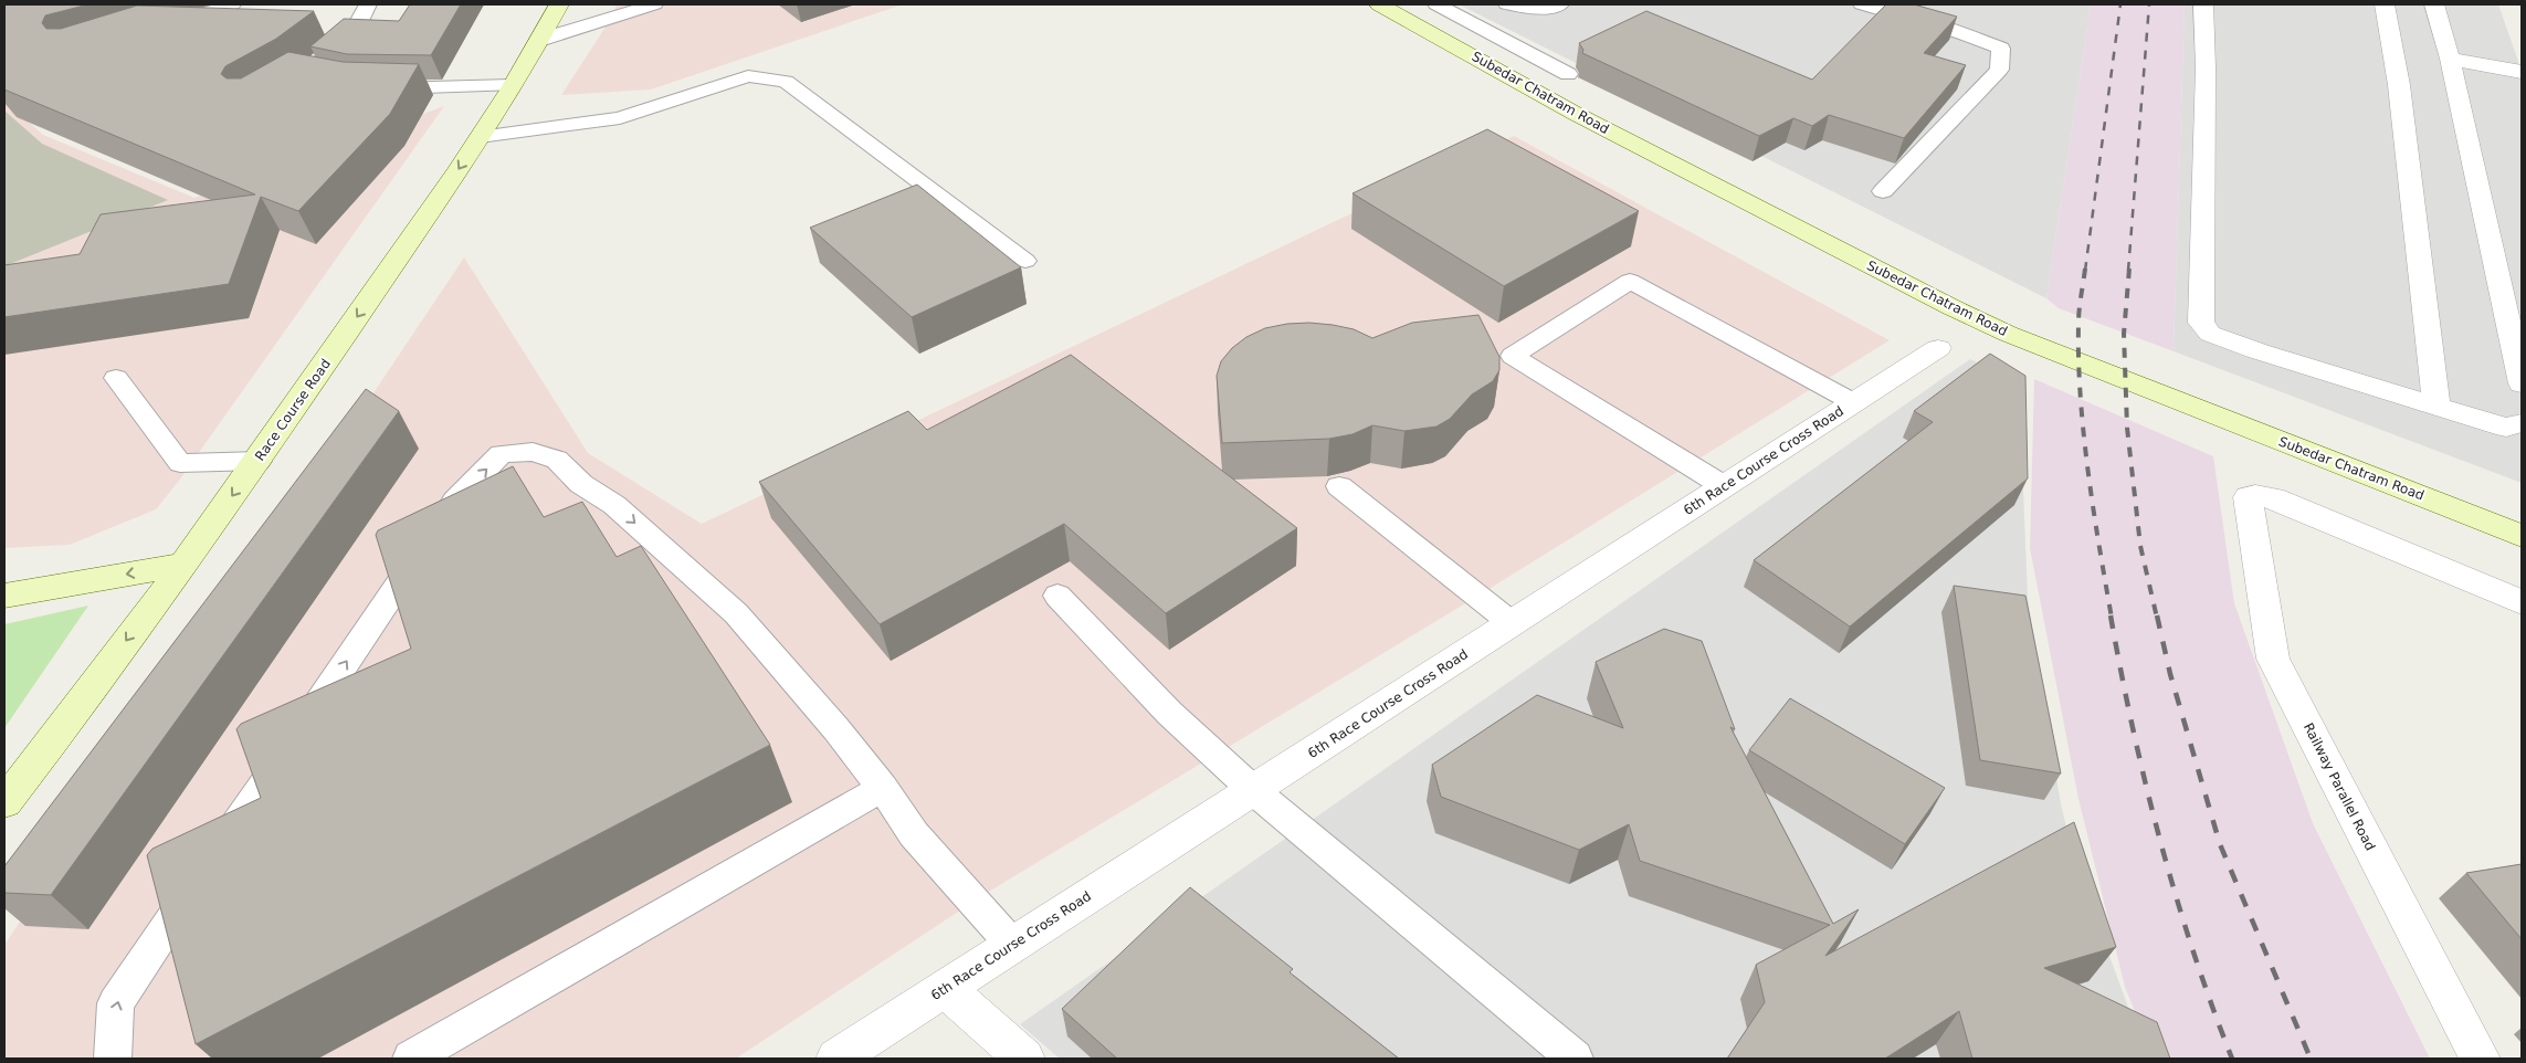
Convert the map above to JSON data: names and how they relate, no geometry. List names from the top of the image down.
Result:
{
  "streets": {
    "main road": ["Subedar Chatram Road", "Race Course Road"],
    "street": ["6th Race Course Cross Road", "Railway Parallel Road"]
  },
  "one_way": ["Race Course Road"]
}
